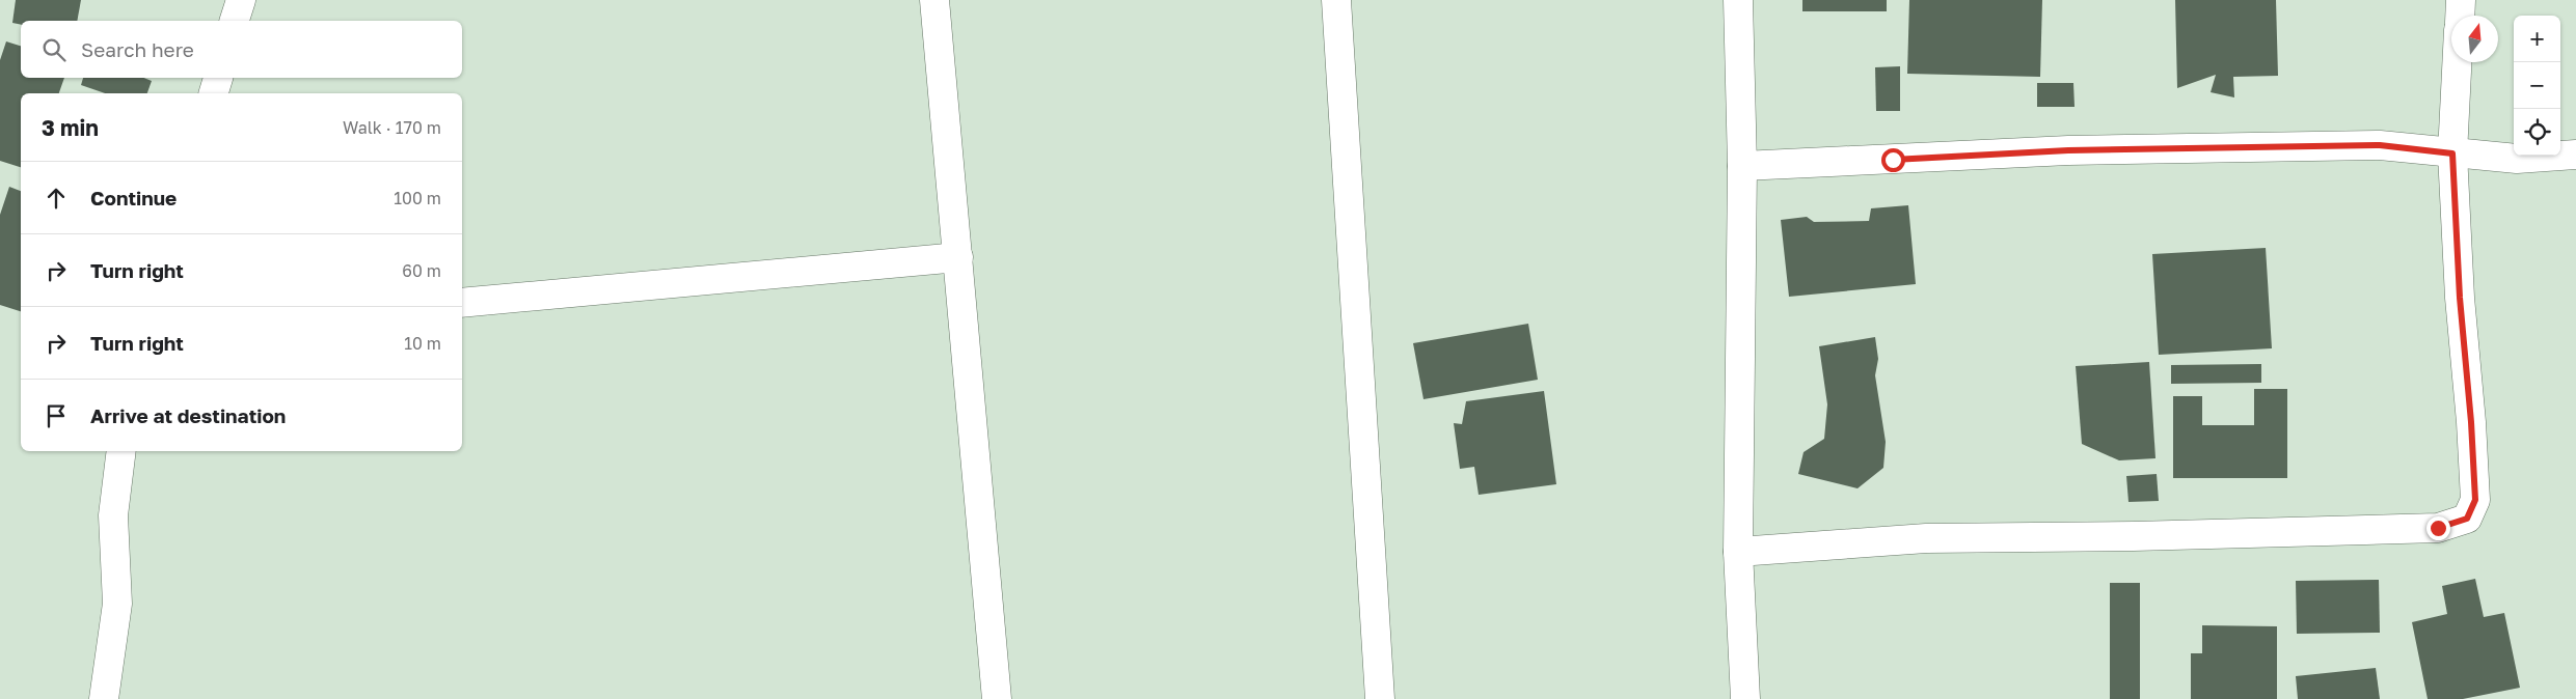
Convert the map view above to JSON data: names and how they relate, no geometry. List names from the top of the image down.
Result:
{
  "north": "top",
  "page": {
    "map_buttons": ["+", "−"],
    "search": "Search here",
    "heading": ["3 min", "Walk · 170 m"],
    "list": [
      ["Continue", "100 m"],
      ["Turn right", "60 m"],
      ["Turn right", "10 m"],
      "Arrive at destination"
    ]
  }
}
